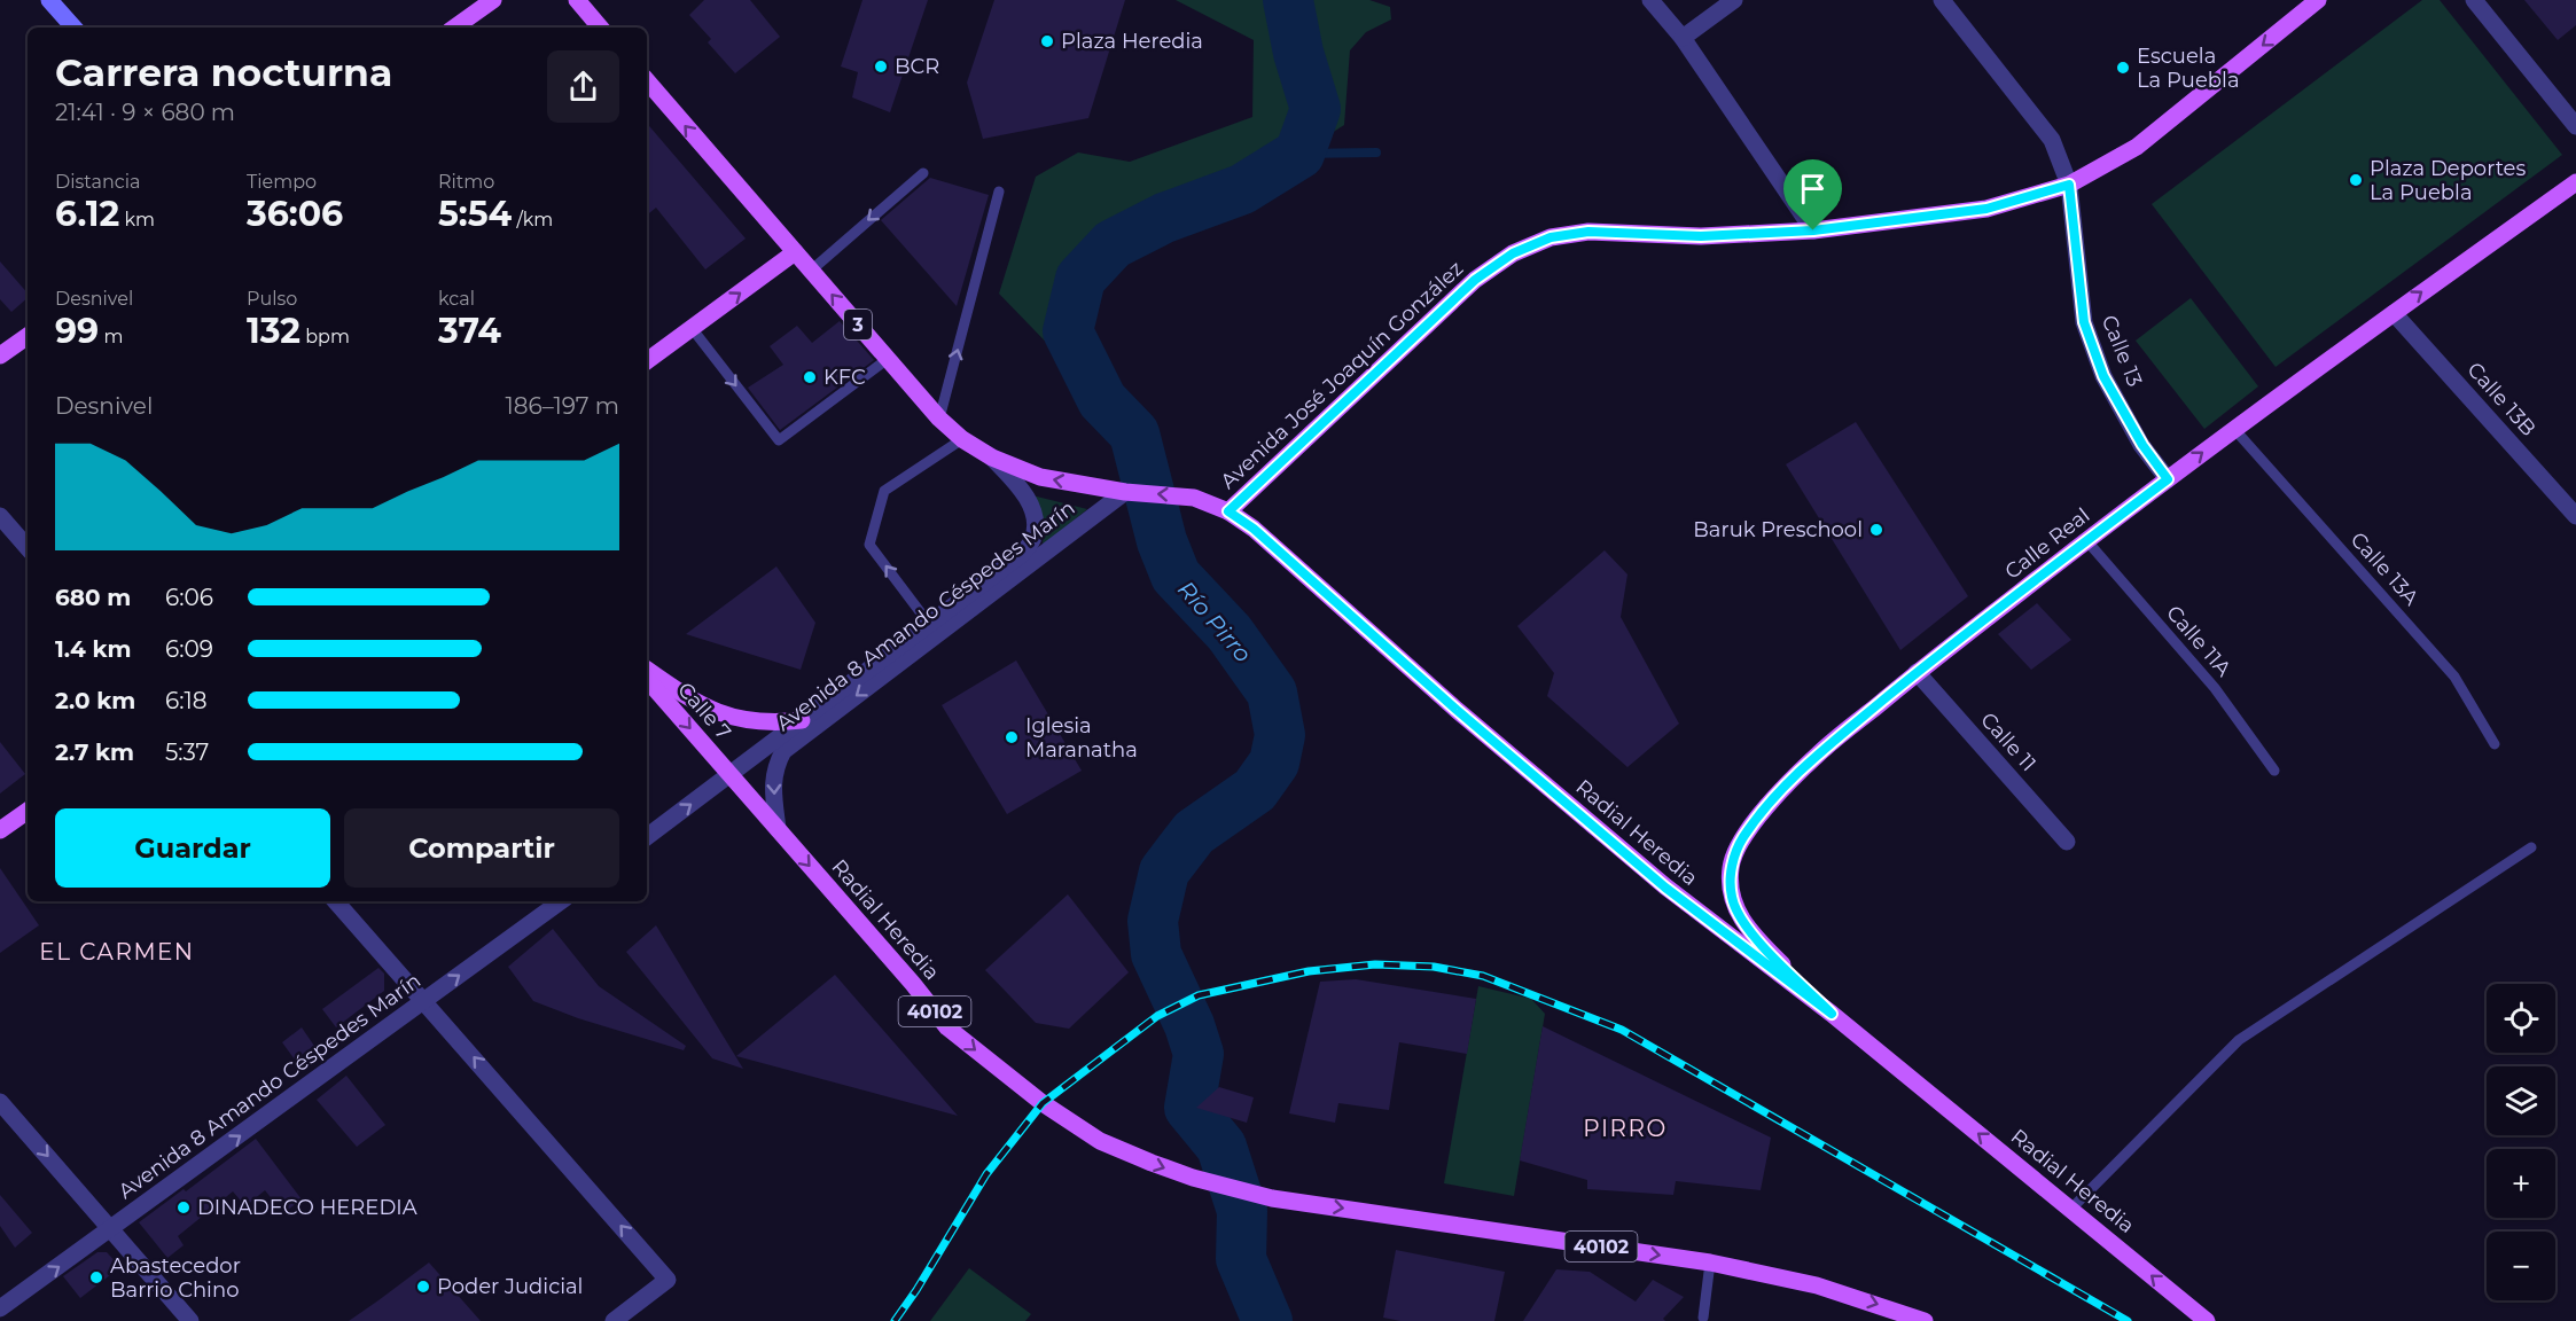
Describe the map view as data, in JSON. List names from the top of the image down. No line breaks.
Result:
{"streets":{"main road":["3","Avenida José Joaquín González","Calle Real","Calle 7","Radial Heredia","40102"],"street":["Calle 13","Calle 13B","Avenida 8 Amando Céspedes Marín","Calle 11"],"lane":["Calle 13A","Calle 11A"]},"crossings":[["3","Avenida 8 Amando Céspedes Marín"],["3","Radial Heredia"],["Calle 13","Avenida José Joaquín González"],["Calle 13","Calle Real"],["Avenida José Joaquín González","Radial Heredia"],["Calle 13B","Calle Real"],["Calle Real","Calle 13A"],["Calle Real","Calle 11A"],["Calle Real","Calle 11"],["Calle Real","Radial Heredia"],["Avenida 8 Amando Céspedes Marín","Calle 7"],["Avenida 8 Amando Céspedes Marín","Radial Heredia"],["Calle 7","Radial Heredia"]],"one_way":["Calle 7"],"districts":["EL CARMEN","PIRRO"],"water":["Río Pirro"],"places":["Plaza Heredia","BCR","Escuela La Puebla","Plaza Deportes La Puebla","KFC","Baruk Preschool","Iglesia Maranatha","DINADECO HEREDIA","Abastecedor Barrio Chino","Poder Judicial"],"page":{"heading":["Carrera nocturna","21:41 · 9 × 680 m"],"stats":[["Distancia","6.12 km"],["Tiempo","36:06"],["Ritmo","5:54 /km"],["Desnivel","99 m"],["Pulso","132 bpm"],["kcal","374"]],"chart":["Desnivel","186–197 m"],"list":[{"name":"680 m","note":"6:06"},{"name":"1.4 km","note":"6:09"},{"name":"2.0 km","note":"6:18"},{"name":"2.7 km","note":"5:37"}],"buttons":["Guardar","Compartir"],"map_buttons":["+","−"]}}
